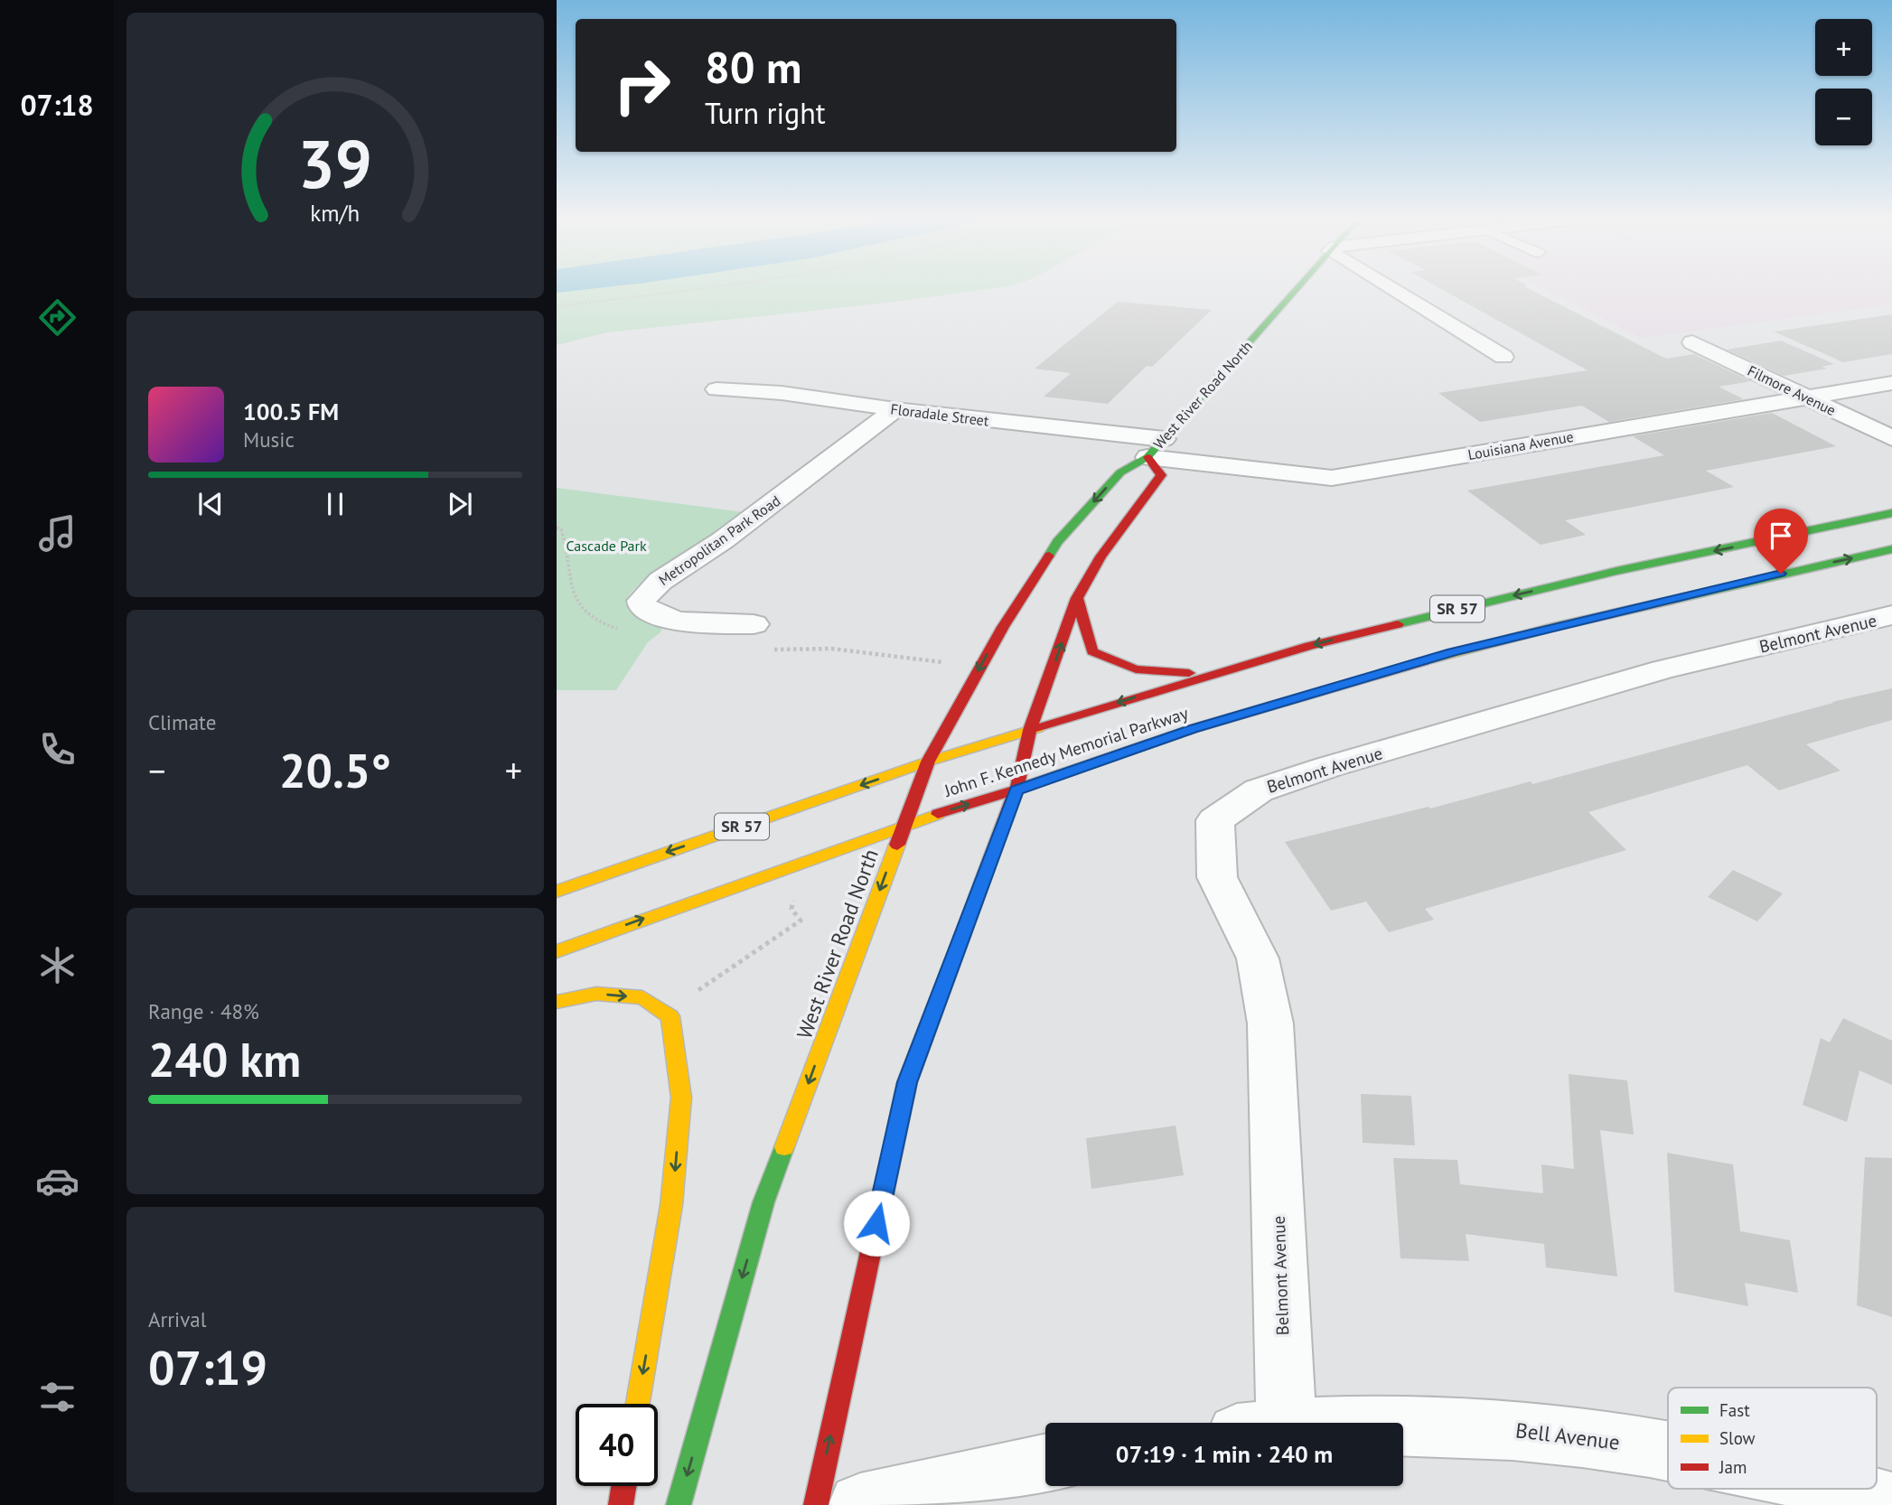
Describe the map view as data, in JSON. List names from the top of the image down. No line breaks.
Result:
{"streets":{"main road":["West River Road North","SR 57","John F. Kennedy Memorial Parkway"],"street":["Filmore Avenue","Floradale Street","Louisiana Avenue","Metropolitan Park Road","Belmont Avenue","Bell Avenue"]},"crossings":[["Filmore Avenue","Louisiana Avenue"],["West River Road North","Floradale Street"],["West River Road North","Louisiana Avenue"],["West River Road North","John F. Kennedy Memorial Parkway"],["Floradale Street","Metropolitan Park Road"]],"parks":["Cascade Park"],"legend":["Fast","Slow","Jam"],"page":{"tabs":"07:18","map_buttons":["+","−"],"turn":["80 m","Turn right"],"song":["100.5 FM","Music"],"tile":["Climate",["Range · 48%","240 km"],["Arrival","07:19"]],"heat":["−","20.5°","+"],"limit":"40","trip":"07:19 · 1 min · 240 m","gauge":["39","km/h"]}}
